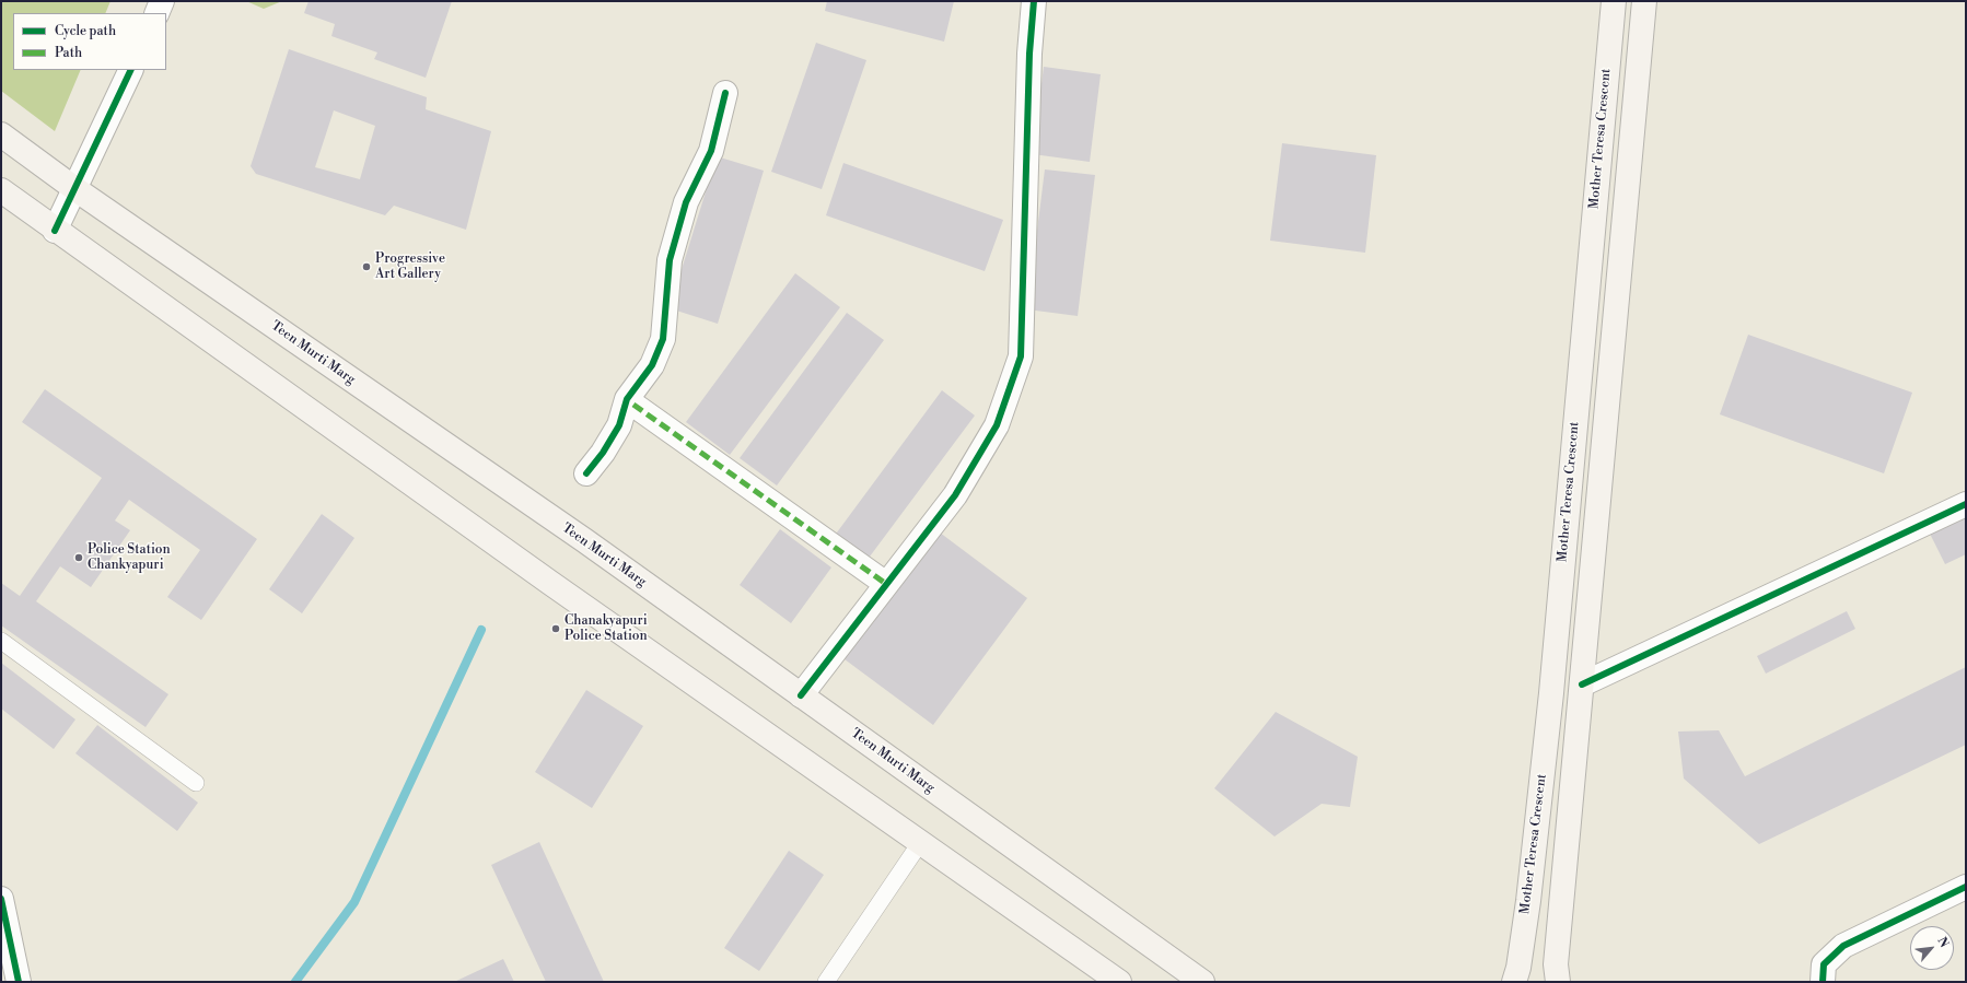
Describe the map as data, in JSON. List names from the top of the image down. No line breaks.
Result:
{"streets":{"main road":["Mother Teresa Crescent","Teen Murti Marg"]},"places":["Progressive Art Gallery","Police Station Chankyapuri","Chanakyapuri Police Station"],"legend":["Cycle path","Path"],"north":"top right"}
